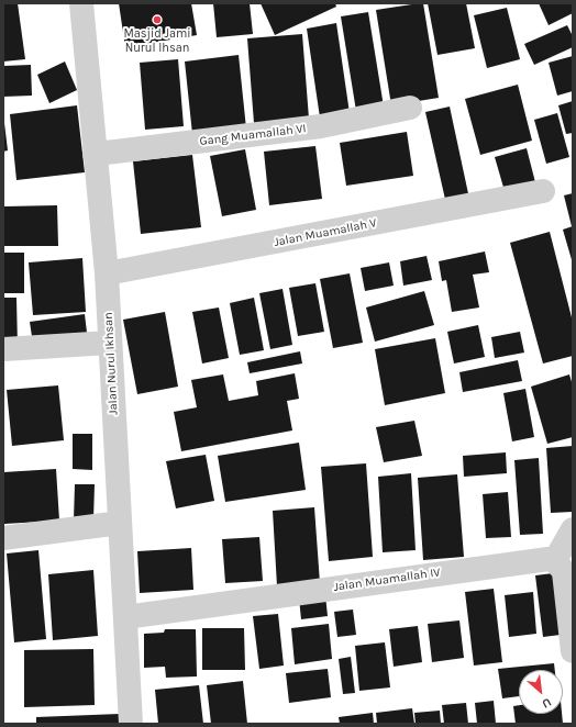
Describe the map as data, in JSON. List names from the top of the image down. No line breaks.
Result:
{"streets":{"street":["Gang Muamallah VI","Jalan Muamallah V","Jalan Nurul Ikhsan","Jalan Muamallah IV"]},"crossings":[["Gang Muamallah VI","Jalan Nurul Ikhsan"],["Jalan Muamallah V","Jalan Nurul Ikhsan"],["Jalan Nurul Ikhsan","Jalan Muamallah IV"]],"places":["Masjid Jami Nurul Ihsan"],"north":"bottom right"}
